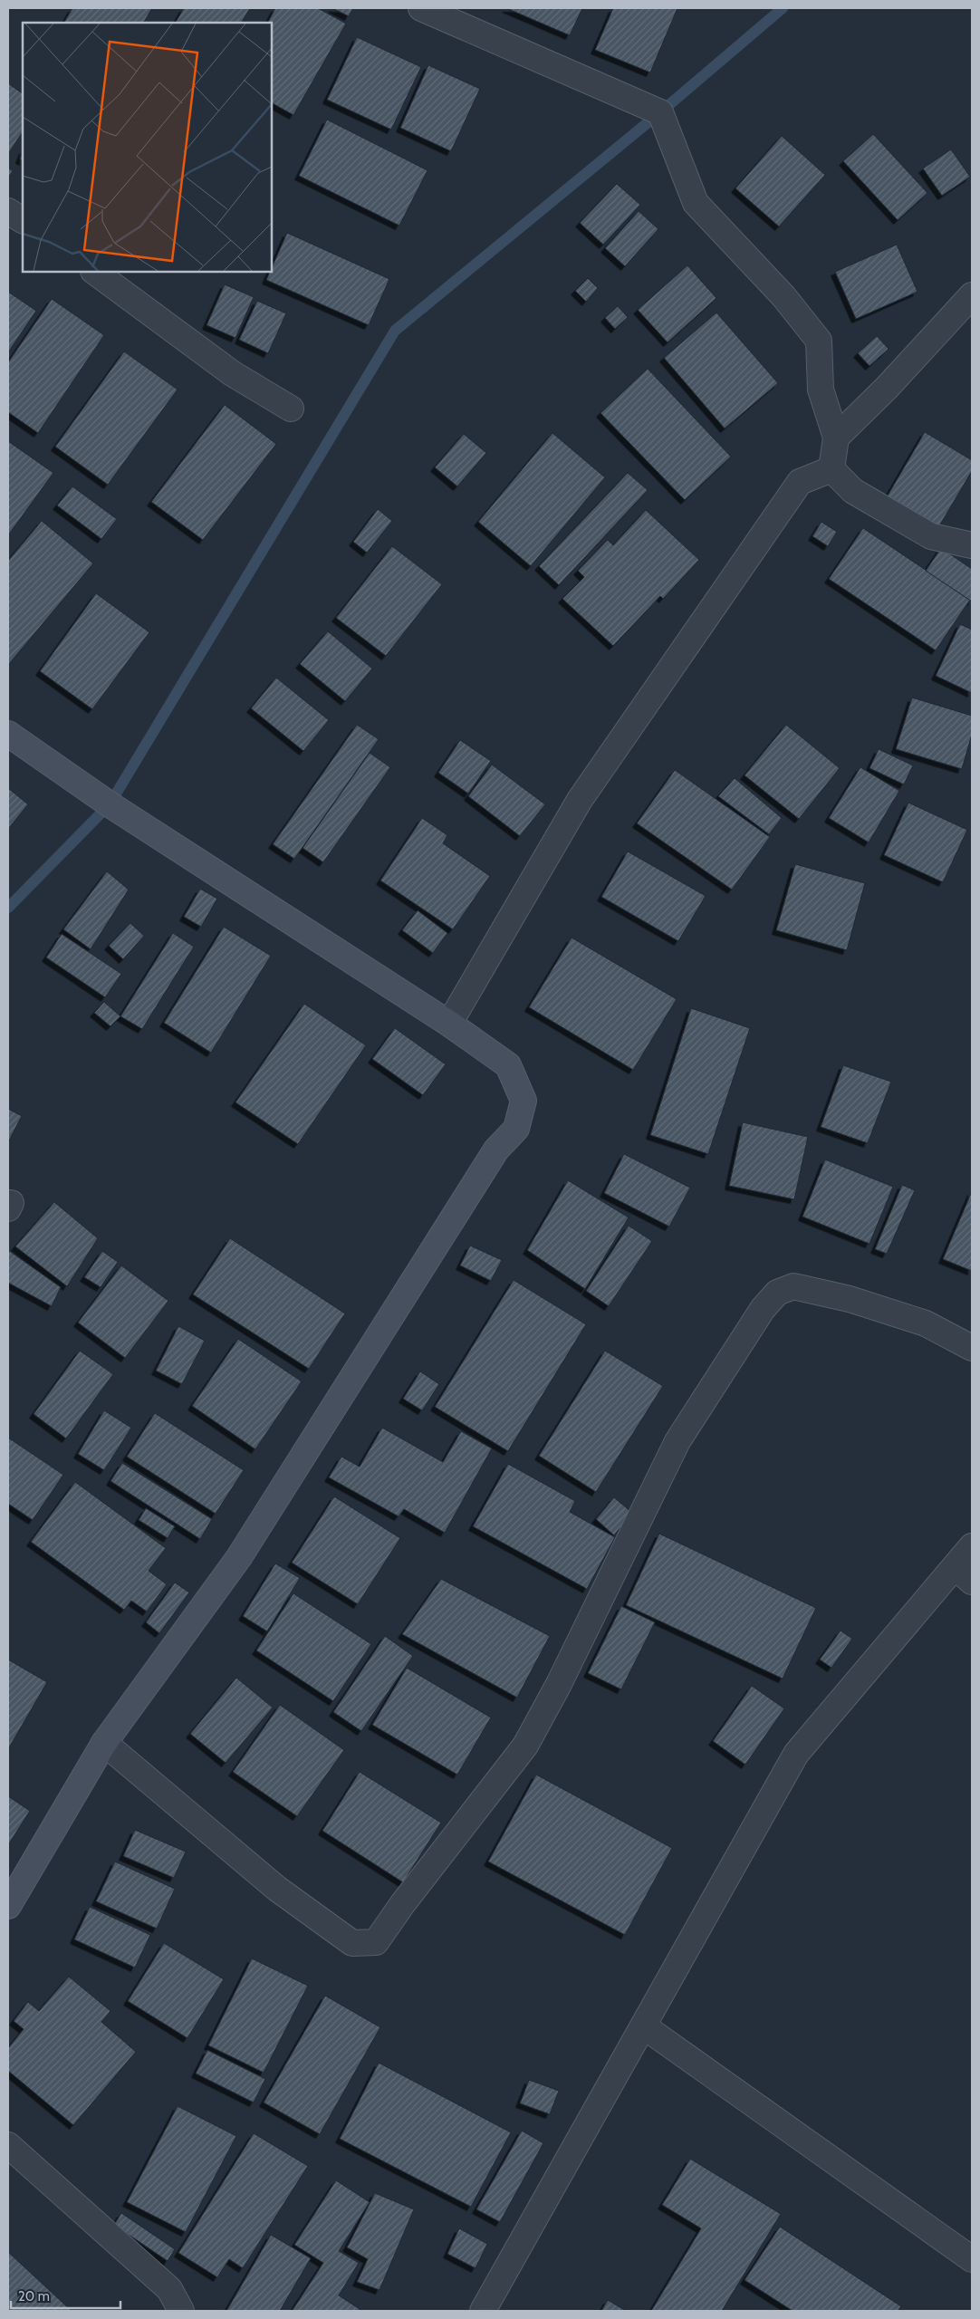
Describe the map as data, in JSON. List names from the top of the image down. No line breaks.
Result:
{"scale_bar":"20 m"}
